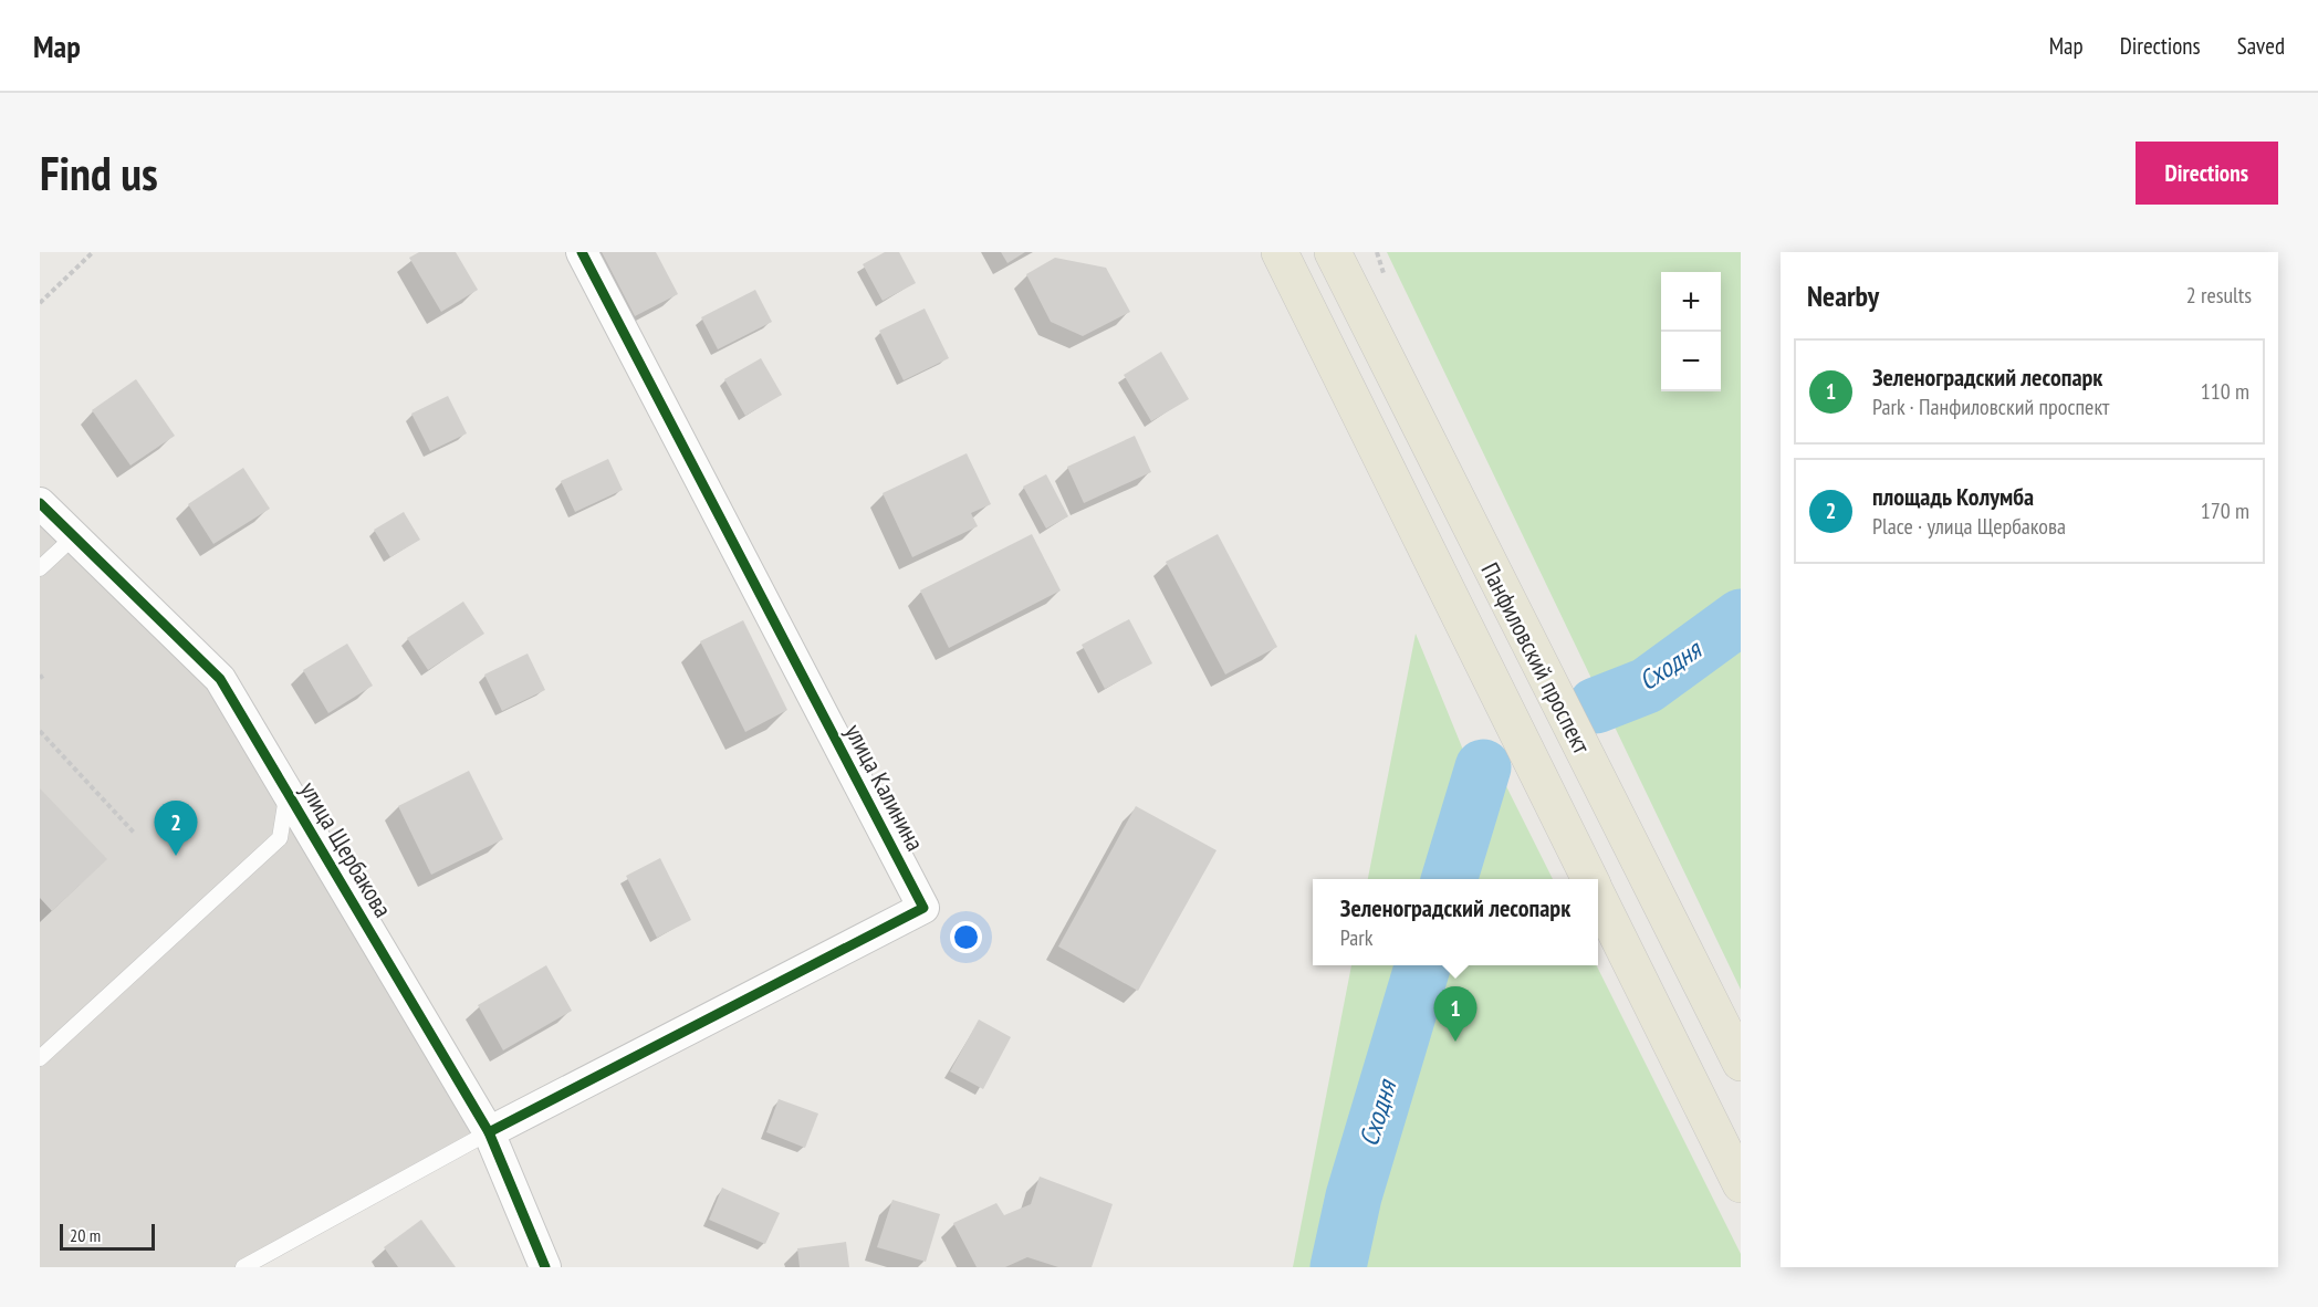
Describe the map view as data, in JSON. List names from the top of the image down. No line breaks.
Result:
{"streets":{"main road":["Панфиловский проспект"],"street":["улица Калинина","улица Щербакова"]},"crossings":[["улица Калинина","улица Щербакова"]],"water":["Сходня"],"scale_bar":"20 m","page":{"header":"Map","nav":["Map","Directions","Saved"],"buttons":"Directions","title":"Find us","heading":["Nearby","2 results"],"map_buttons":["+","−"],"list":[{"mark":"1","name":"Зеленоградский лесопарк","note":"Park · Панфиловский проспект","value":"110 m"},{"mark":"2","name":"площадь Колумба","note":"Place · улица Щербакова","value":"170 m"}],"pins":["2","1"],"popup":["Зеленоградский лесопарк","Park"],"scale":"20 m"}}
